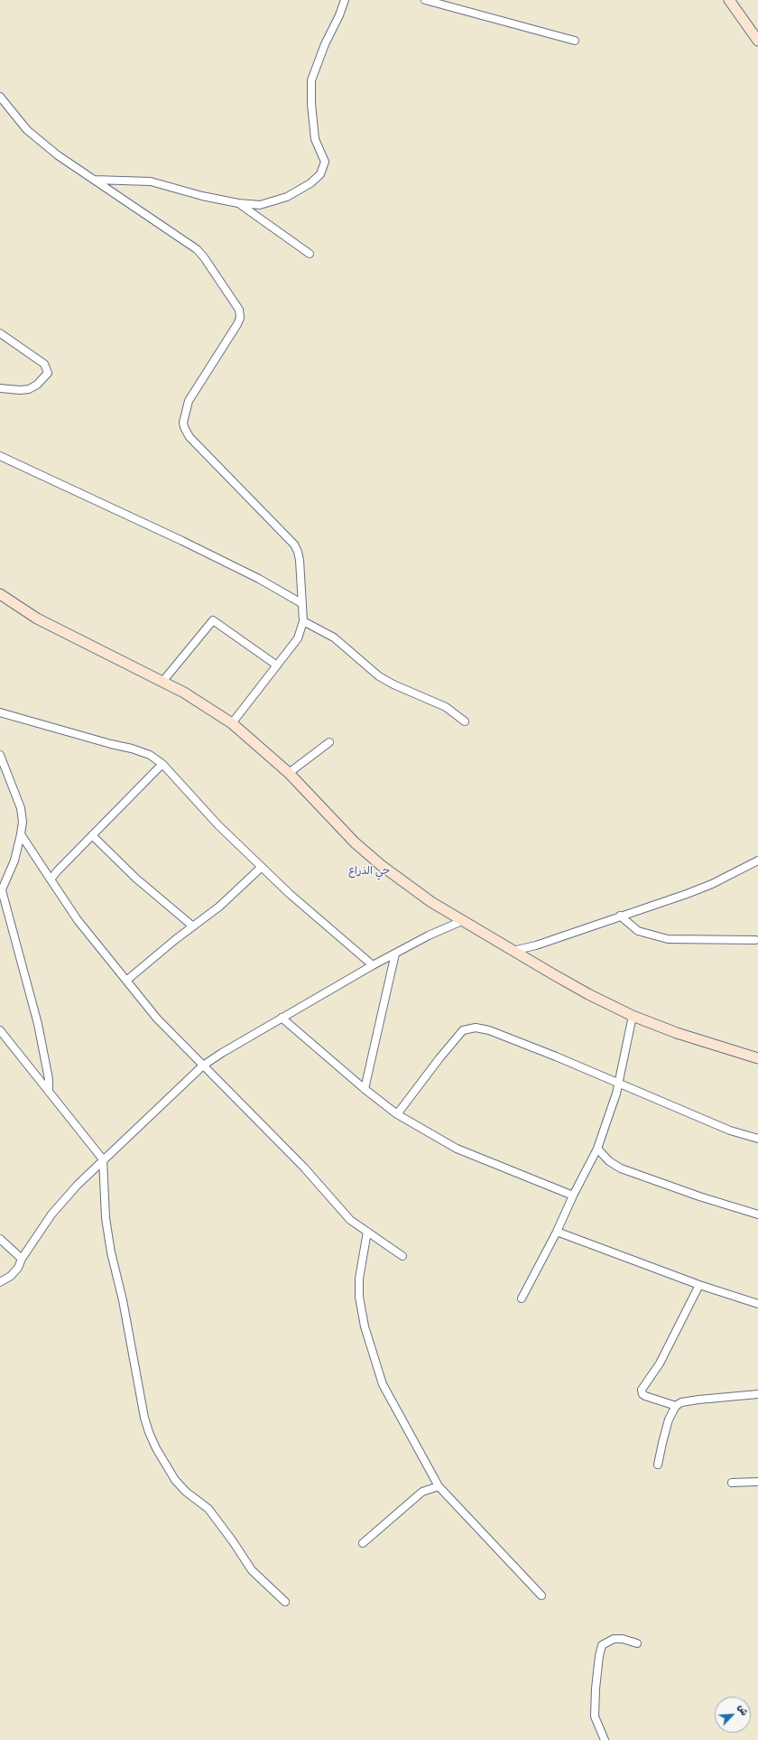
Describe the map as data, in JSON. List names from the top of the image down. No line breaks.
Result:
{"districts":["حي الذراع"],"north":"top right"}
